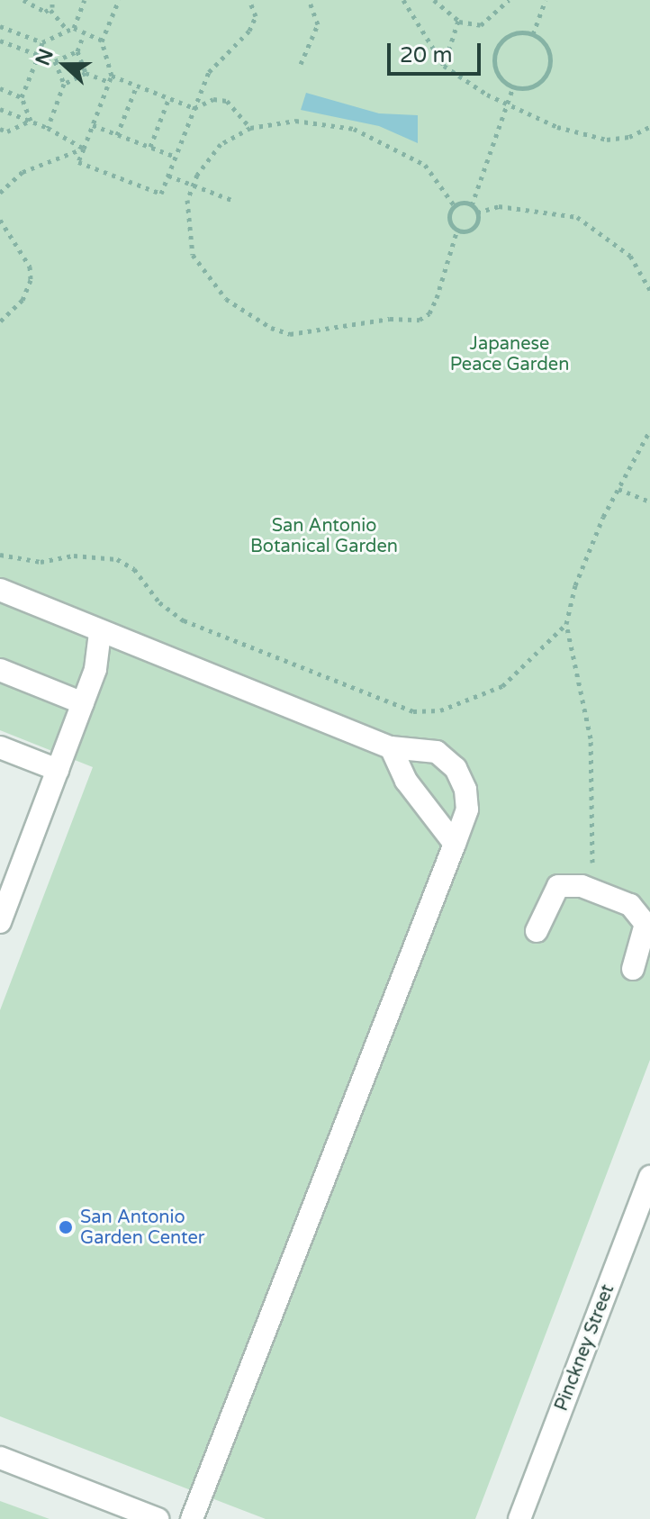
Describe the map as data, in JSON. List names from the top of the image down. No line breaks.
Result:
{"streets":{"street":["Pinckney Street"]},"parks":["Japanese Peace Garden","San Antonio Botanical Garden"],"places":["San Antonio Garden Center"],"scale_bar":"20 m","north":"left"}
